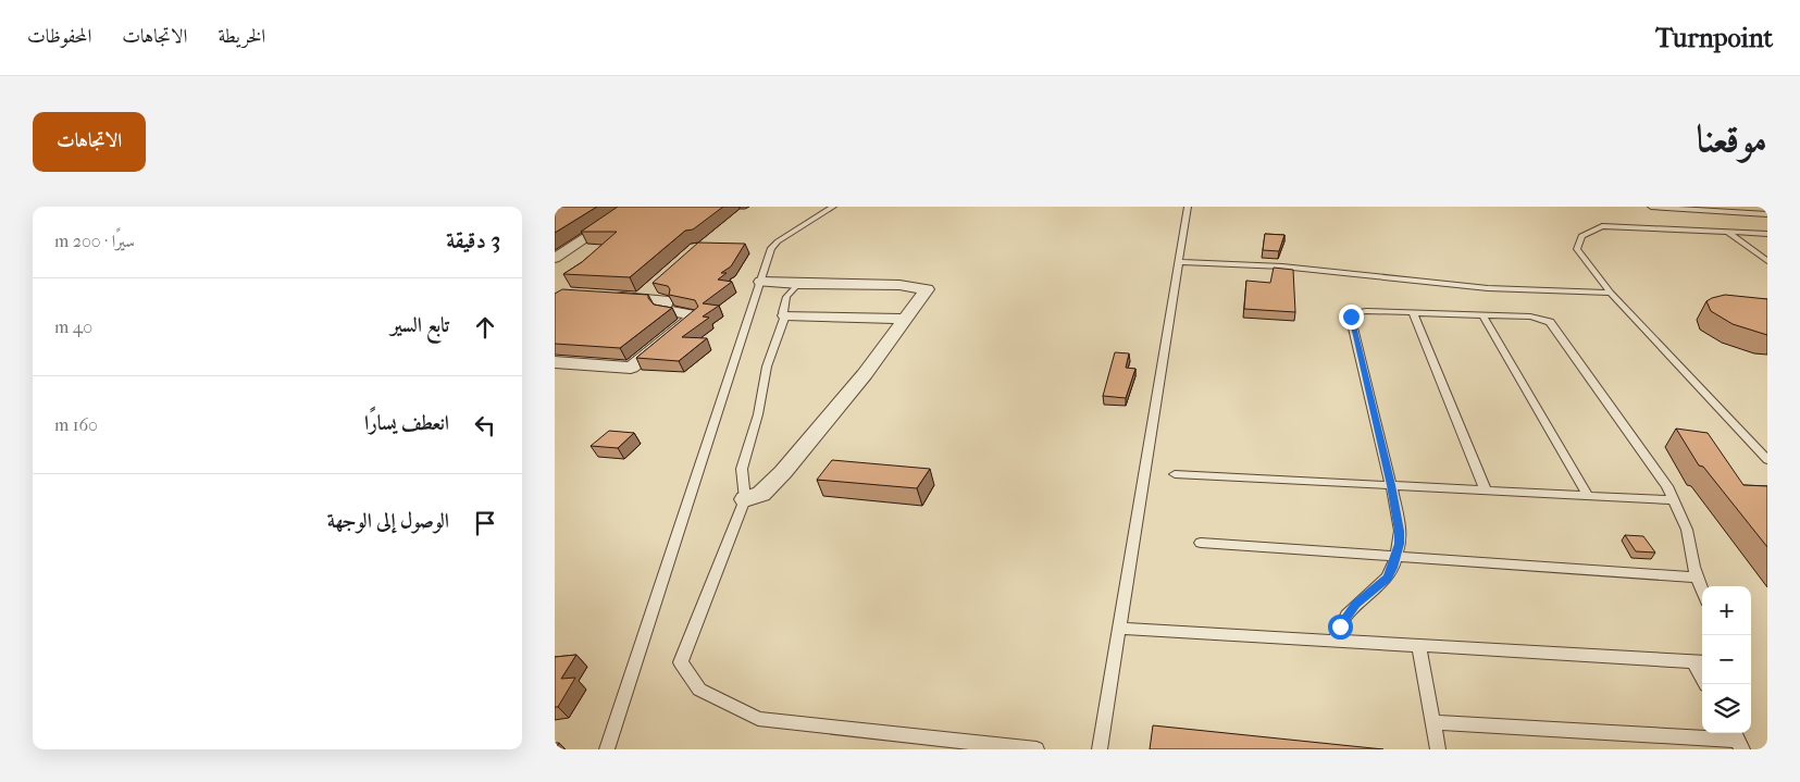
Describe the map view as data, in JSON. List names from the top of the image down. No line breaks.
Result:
{"page":{"header":"Turnpoint","nav":["الخريطة","الاتجاهات","المحفوظات"],"title":"موقعنا","buttons":"الاتجاهات","heading":["3 دقيقة","سيرًا · 200 m"],"list":[["تابع السير","40 m"],["انعطف يسارًا","160 m"],"الوصول إلى الوجهة"],"map_buttons":["+","−"]}}
